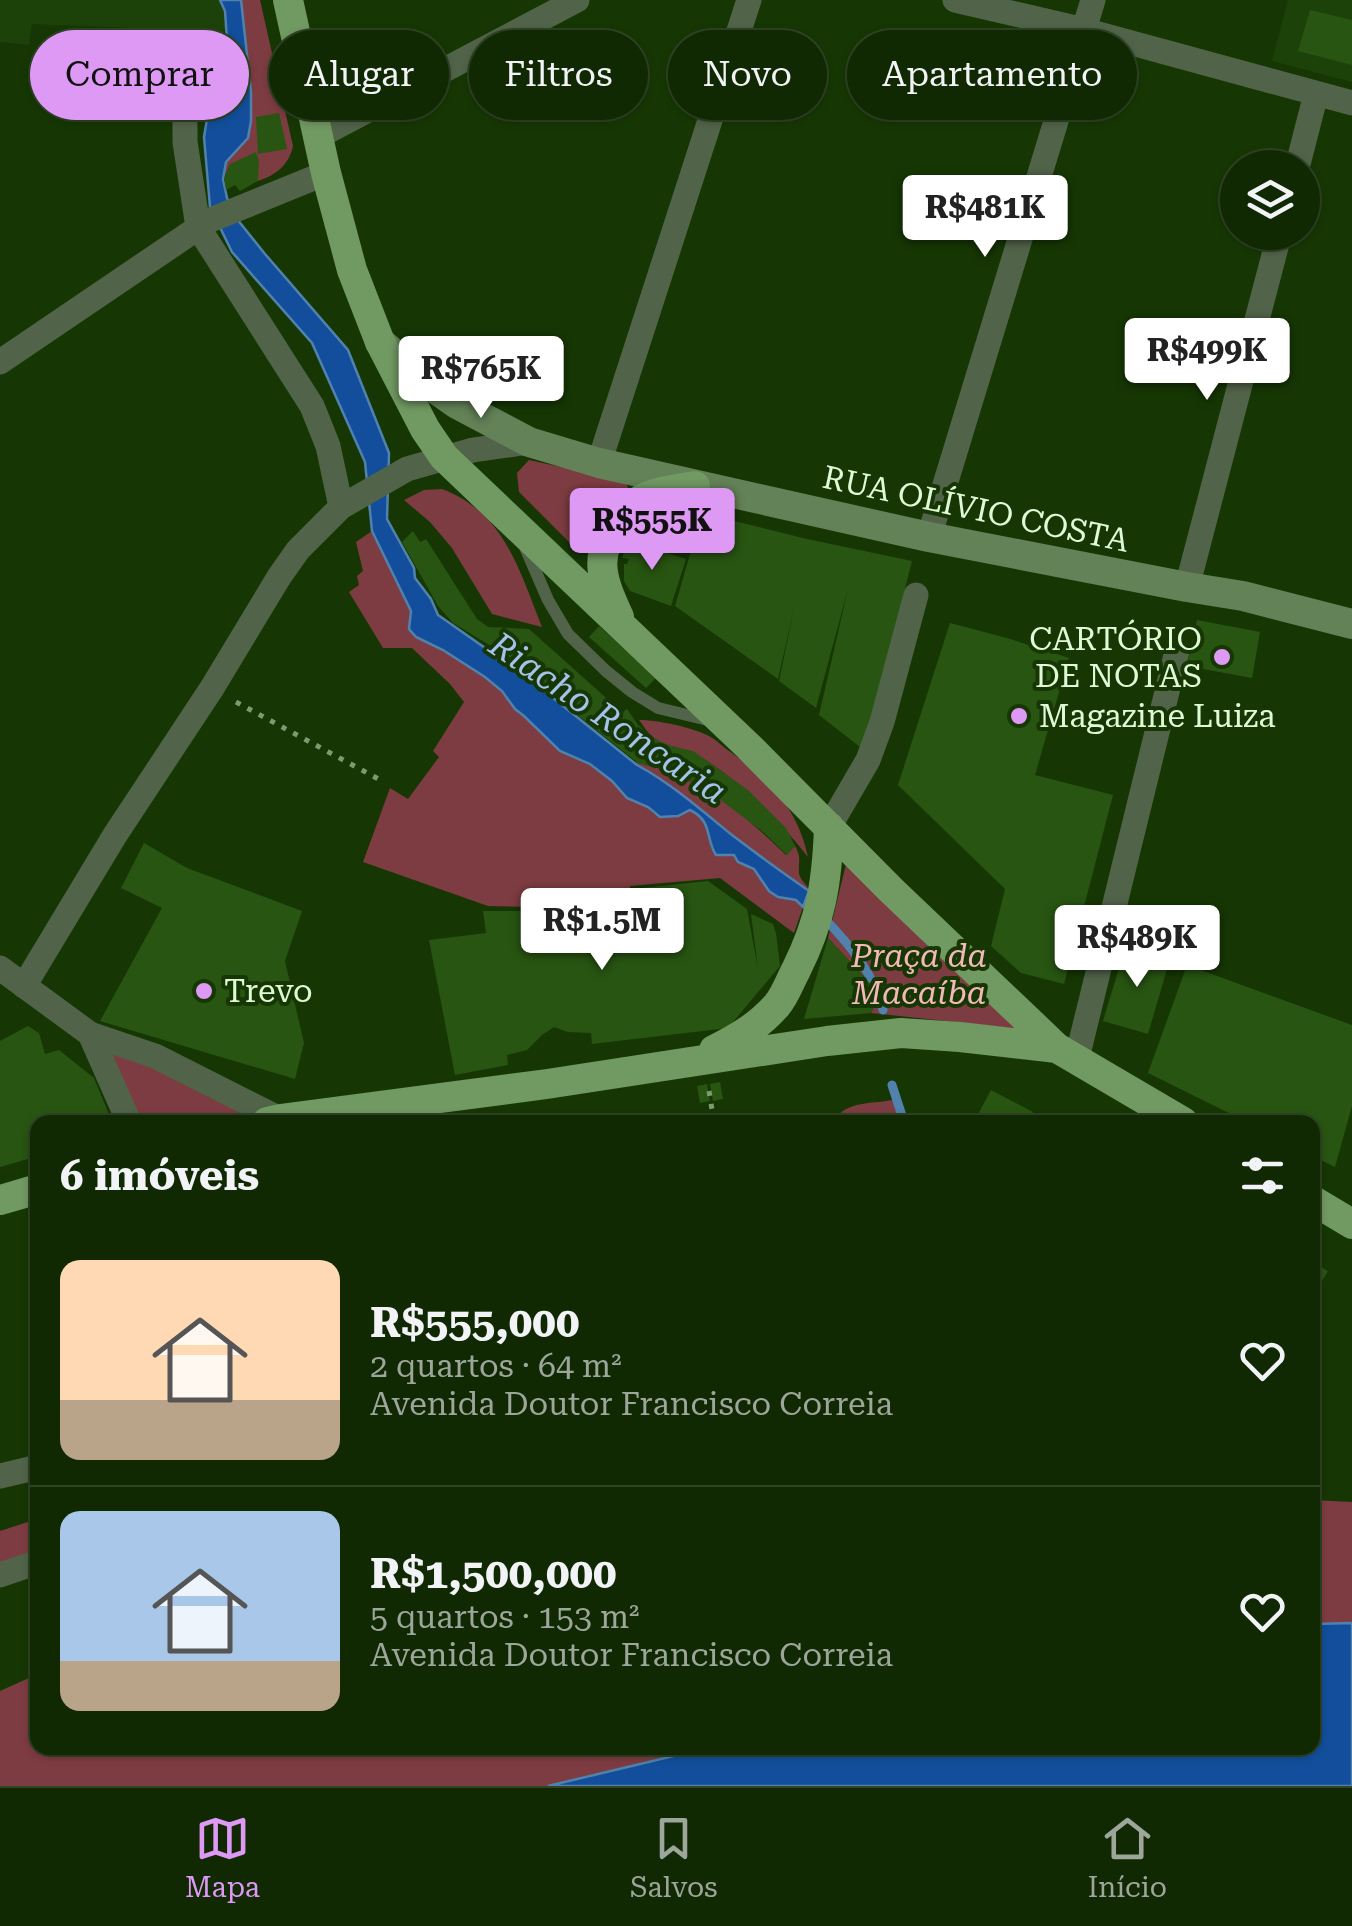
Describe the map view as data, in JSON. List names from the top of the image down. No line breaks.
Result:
{"streets":{"street":["RUA OLÍVIO COSTA"]},"water":["Riacho Roncaria"],"parks":["Praça da Macaíba"],"places":["CARTÓRIO DE NOTAS","Magazine Luiza","Trevo"],"page":{"chip":["Comprar","Alugar","Filtros","Novo","Apartamento"],"price":["R$481K","R$499K","R$765K","R$555K","R$1.5M","R$489K"],"heading":"6 imóveis","list":[{"name":"R$555,000","note":"2 quartos · 64 m² · Avenida Doutor Francisco Correia"},{"name":"R$1,500,000","note":"5 quartos · 153 m² · Avenida Doutor Francisco Correia"}],"tabs":["Mapa","Salvos","Início"]}}
